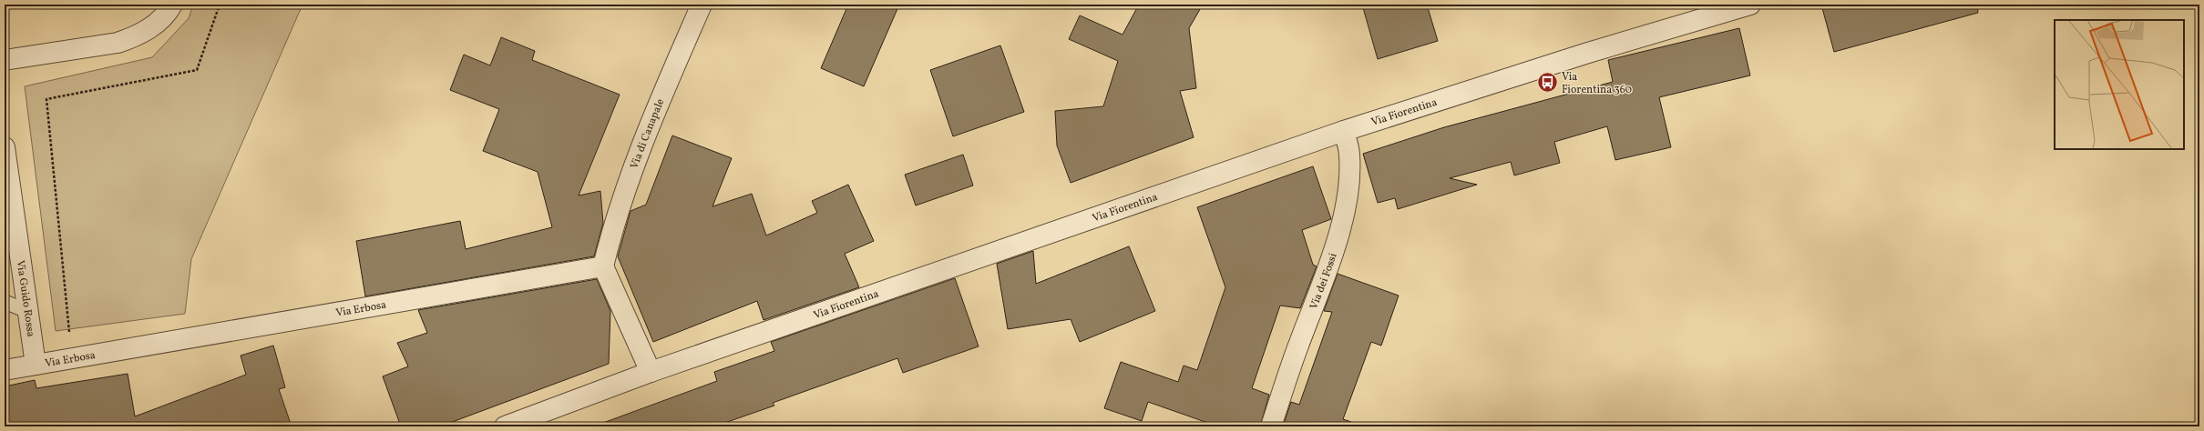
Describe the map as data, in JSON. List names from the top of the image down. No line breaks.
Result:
{"streets":{"street":["Via Fiorentina","Via di Canapale","Via dei Fossi","Via Guido Rossa","Via Erbosa"]},"crossings":[["Via Fiorentina","Via dei Fossi"],["Via di Canapale","Via Erbosa"],["Via Guido Rossa","Via Erbosa"]],"places":{"bus stop":["Via Fiorentina 360"]}}
